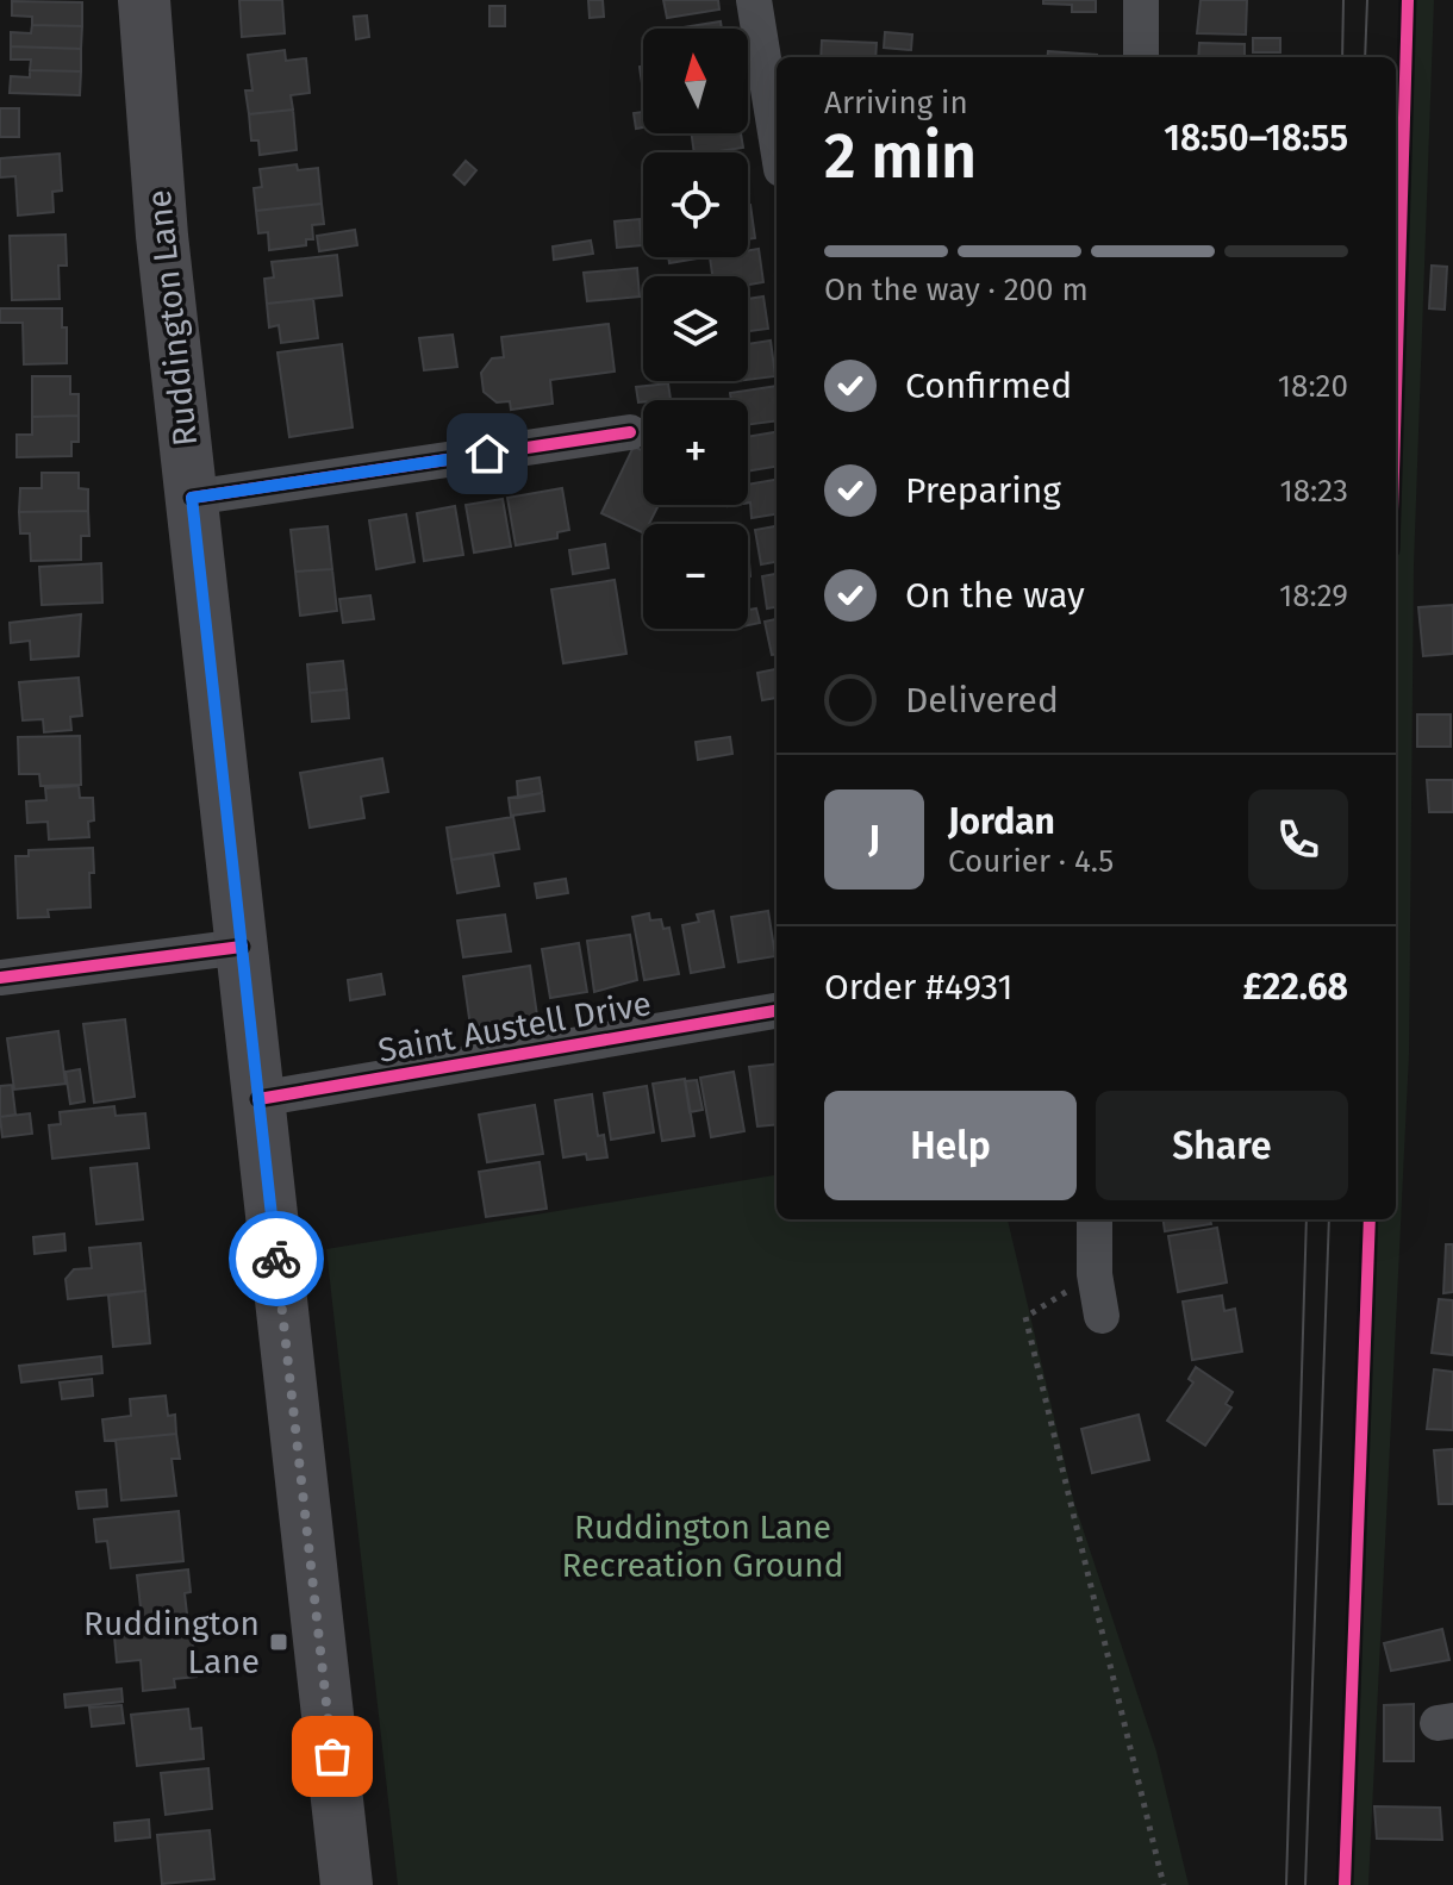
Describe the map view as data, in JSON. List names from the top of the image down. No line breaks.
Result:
{"streets":{"main road":["Ruddington Lane"],"street":["Saint Austell Drive"]},"crossings":[["Ruddington Lane","Saint Austell Drive"]],"parks":["Ruddington Lane Recreation Ground"],"places":{"transit":["Ruddington Lane"]},"north":"top","page":{"map_buttons":["+","−"],"heading":["2 min","Arriving in","18:50–18:55"],"panel":["Jordan","Courier · 4.5","Order #4931","£22.68"],"bar":"On the way · 200 m","list":[["Confirmed","18:20"],["Preparing","18:23"],["On the way","18:29"],"Delivered"],"round":"J","buttons":["Help","Share"]}}
